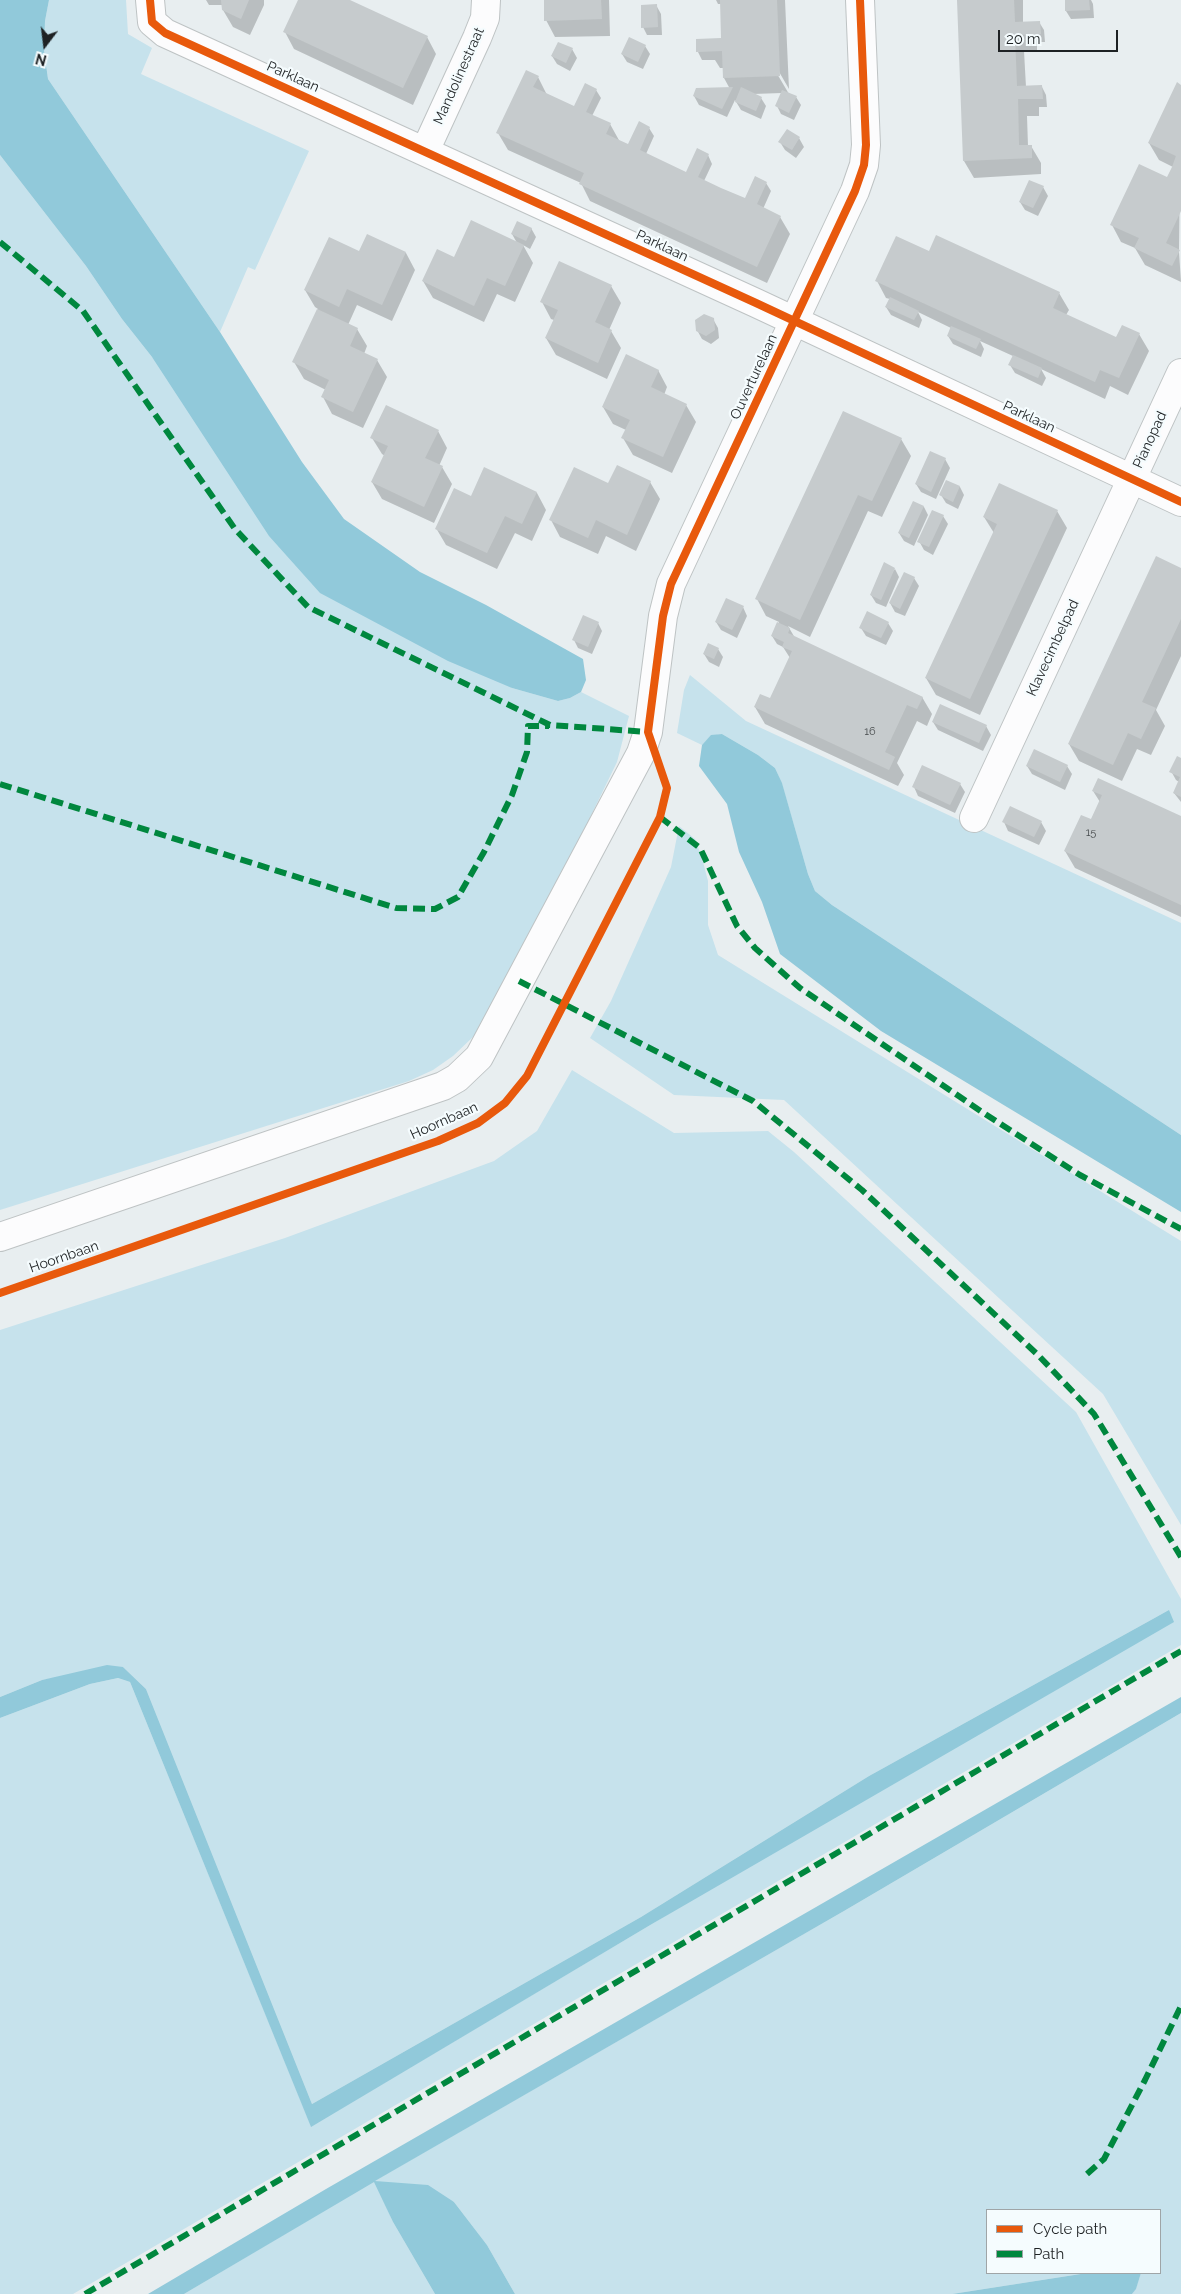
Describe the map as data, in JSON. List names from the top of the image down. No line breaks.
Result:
{"streets":{"street":["Mandolinestraat","Parklaan","Ouverturelaan","Pianopad","Klavecimbelpad"],"cycle path":["Hoornbaan"]},"crossings":[["Mandolinestraat","Parklaan"],["Parklaan","Ouverturelaan"],["Parklaan","Pianopad"],["Parklaan","Klavecimbelpad"],["Pianopad","Klavecimbelpad"]],"house_numbers":["16","15"],"legend":["Cycle path","Path"],"scale_bar":"20 m","north":"bottom"}
